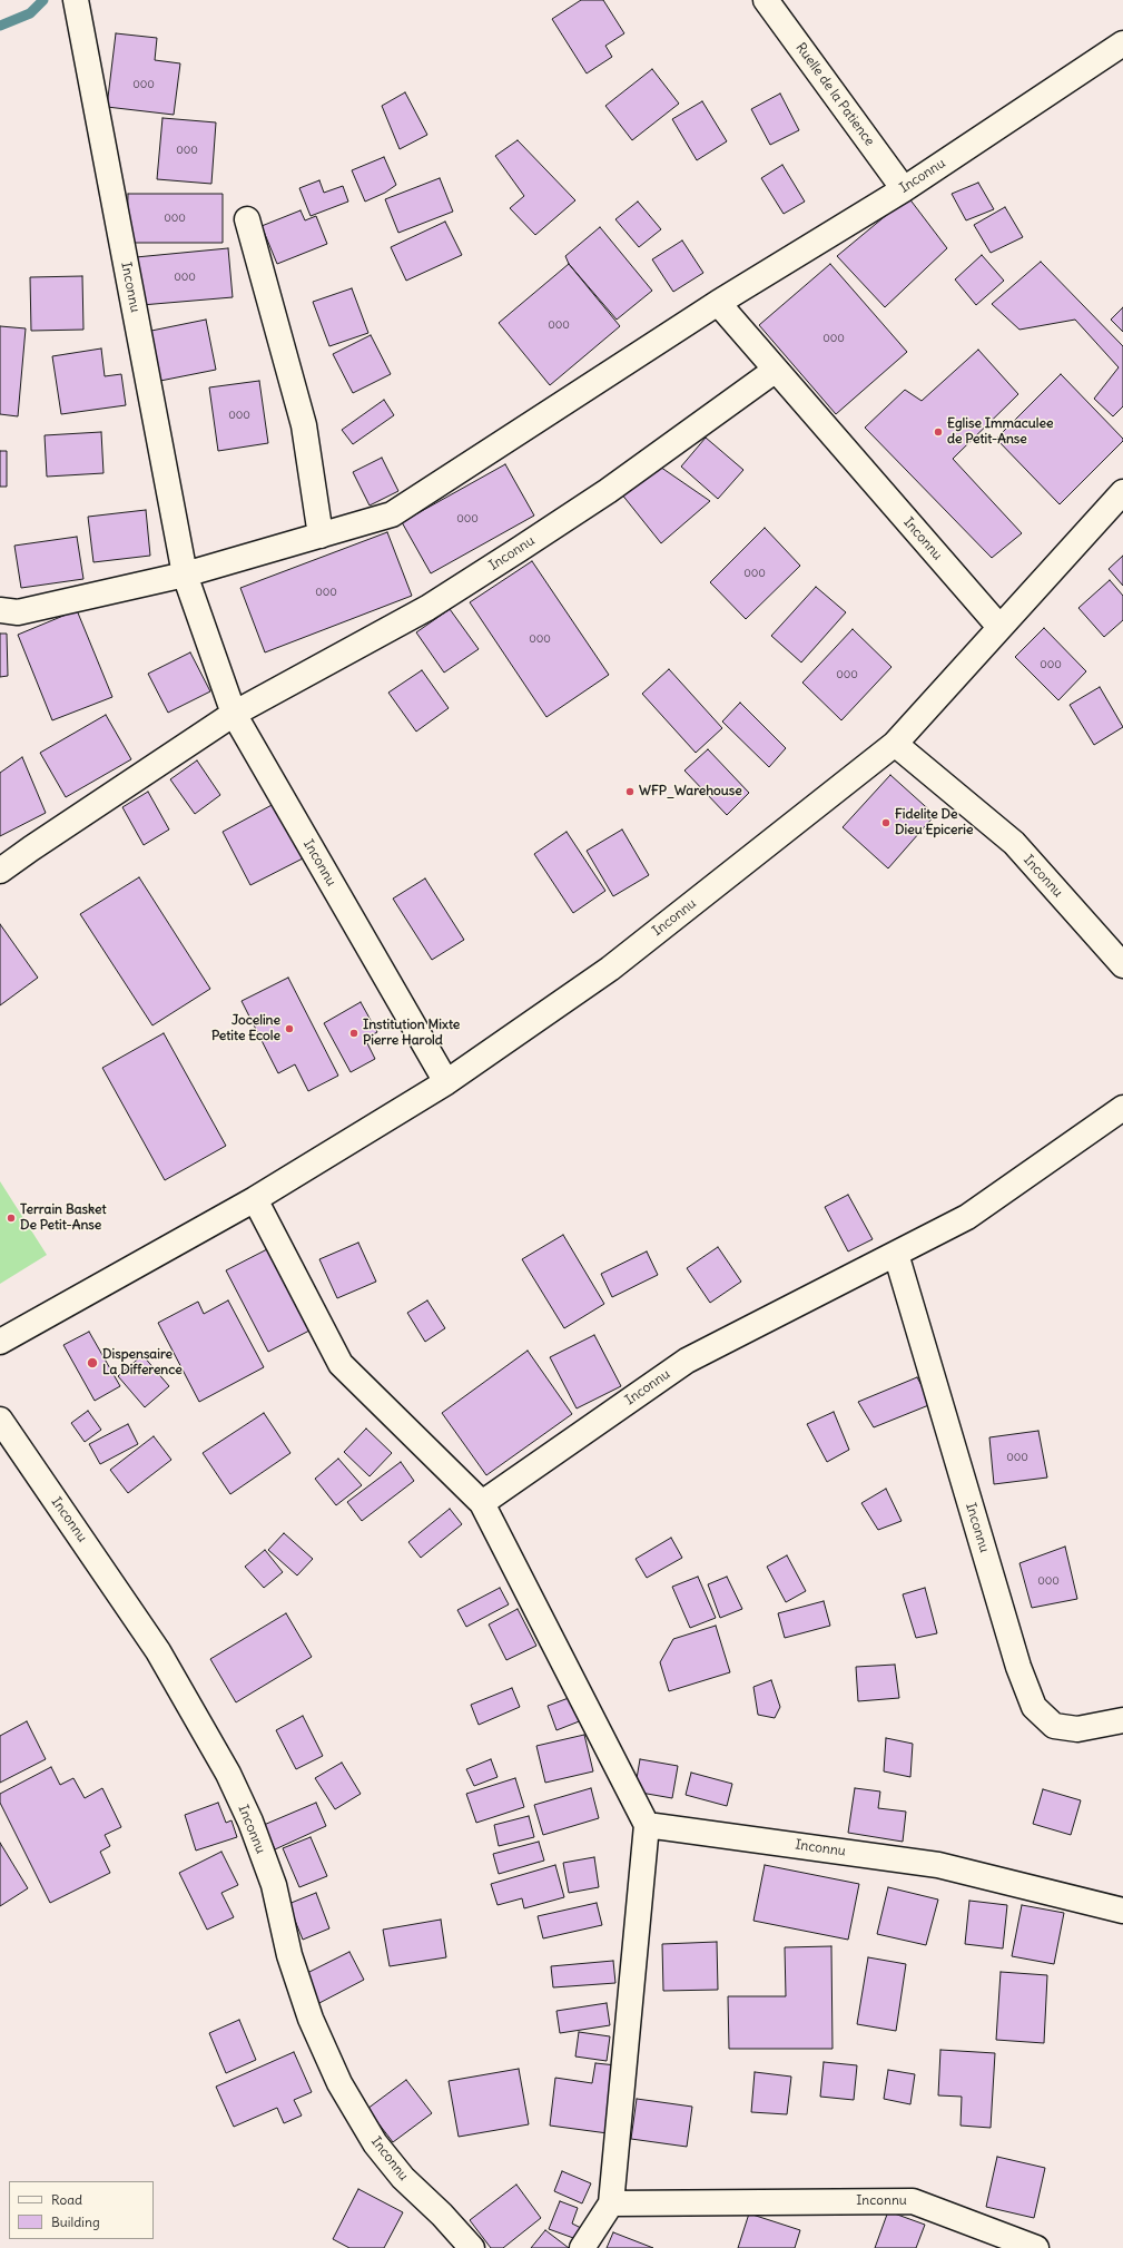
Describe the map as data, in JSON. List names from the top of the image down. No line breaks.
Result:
{"streets":{"street":["Ruelle de la Patience","Inconnu"]},"crossings":[["Ruelle de la Patience","Inconnu"]],"places":["Eglise Immaculee de Petit-Anse","WFP_Warehouse","Fidelite De Dieu Epicerie","Joceline Petite Ecole","Institution Mixte Pierre Harold","Terrain Basket De Petit-Anse","Dispensaire La Difference"],"house_numbers":["000","000","000","000","000","000","000","000","000","000","000","000","000","000","000"],"legend":["Road","Building"]}
